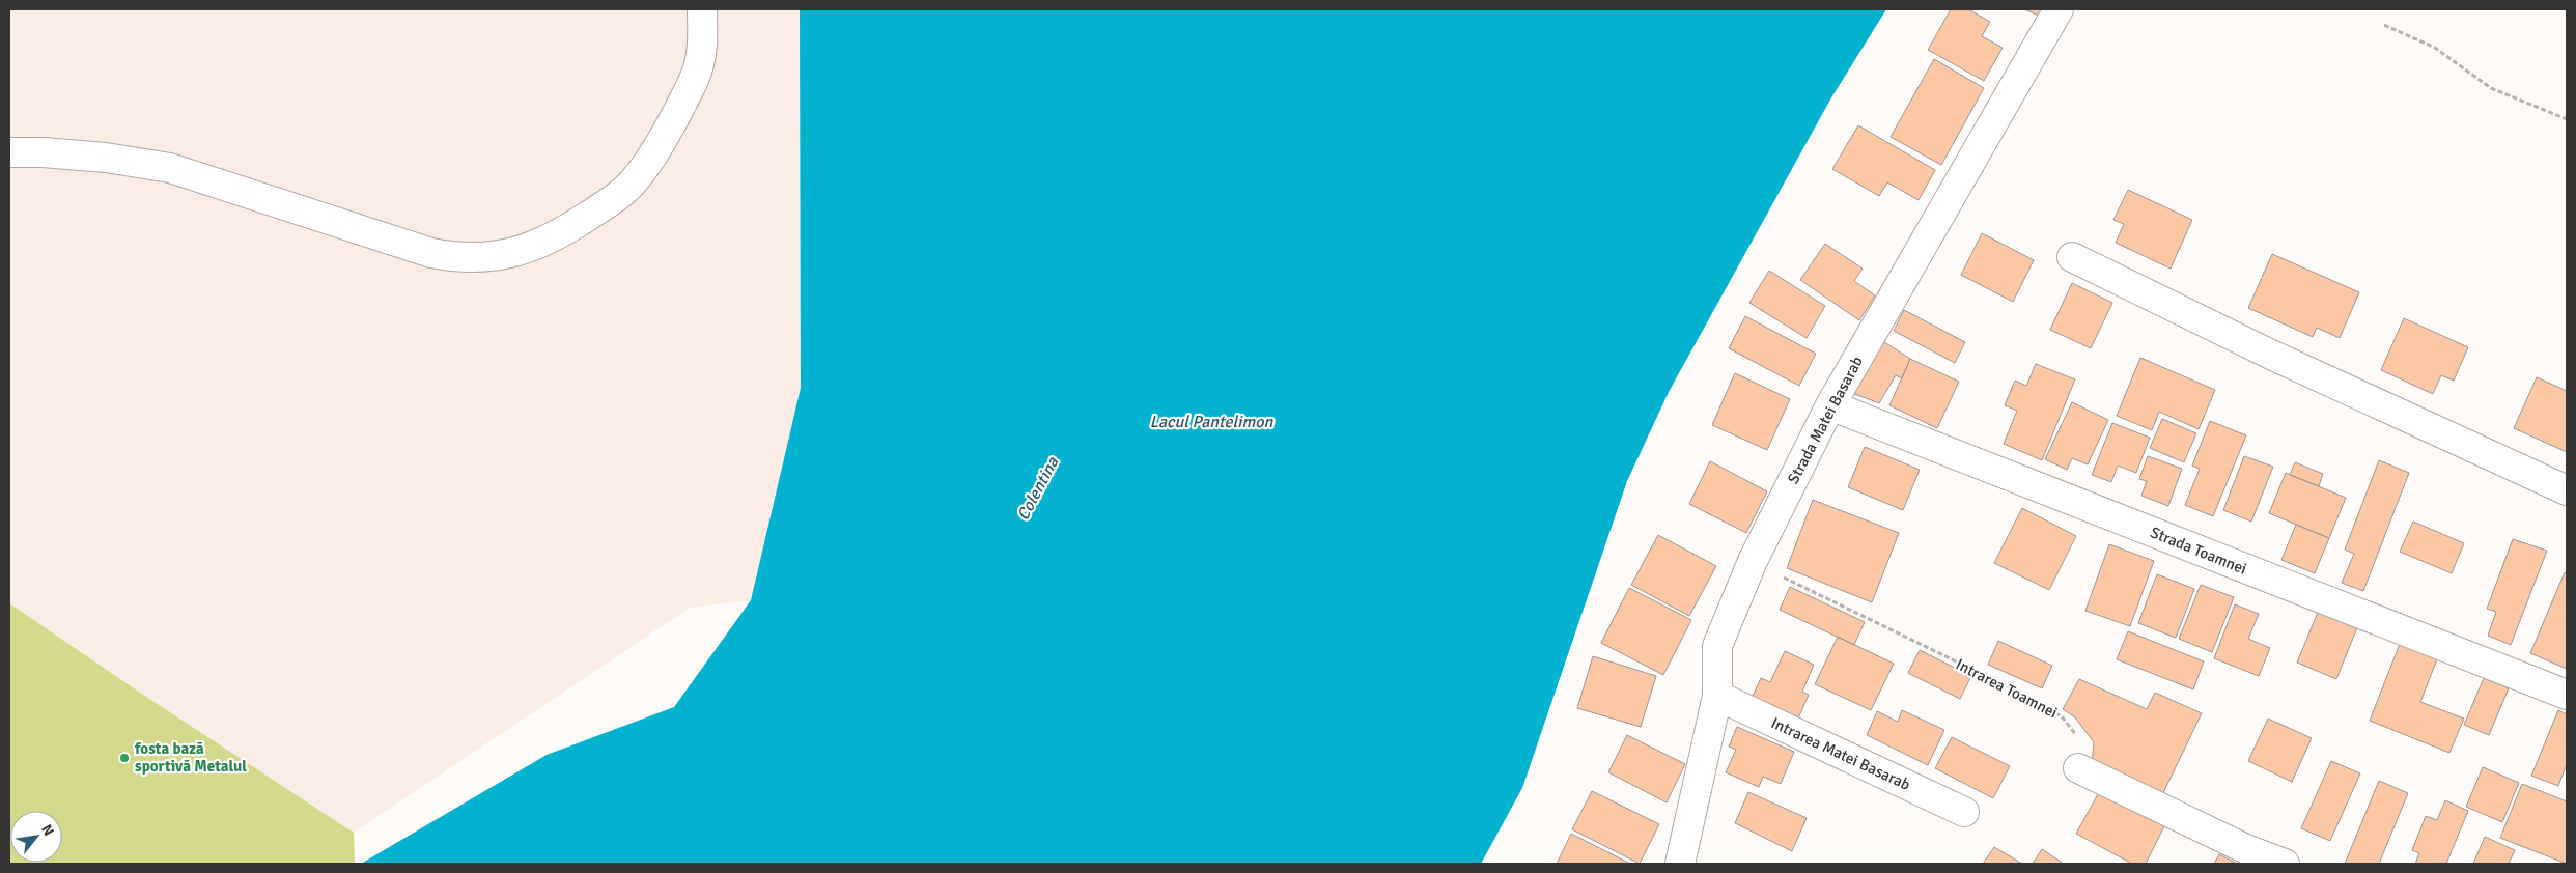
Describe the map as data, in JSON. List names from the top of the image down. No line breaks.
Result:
{"streets":{"street":["Strada Matei Basarab","Strada Toamnei","Intrarea Matei Basarab"],"path":["Intrarea Toamnei"]},"crossings":[["Strada Matei Basarab","Strada Toamnei"],["Strada Matei Basarab","Intrarea Toamnei"],["Strada Matei Basarab","Intrarea Matei Basarab"]],"water":["Lacul Pantelimon","Colentina"],"places":["fosta bază sportivă Metalul"],"north":"top right"}
